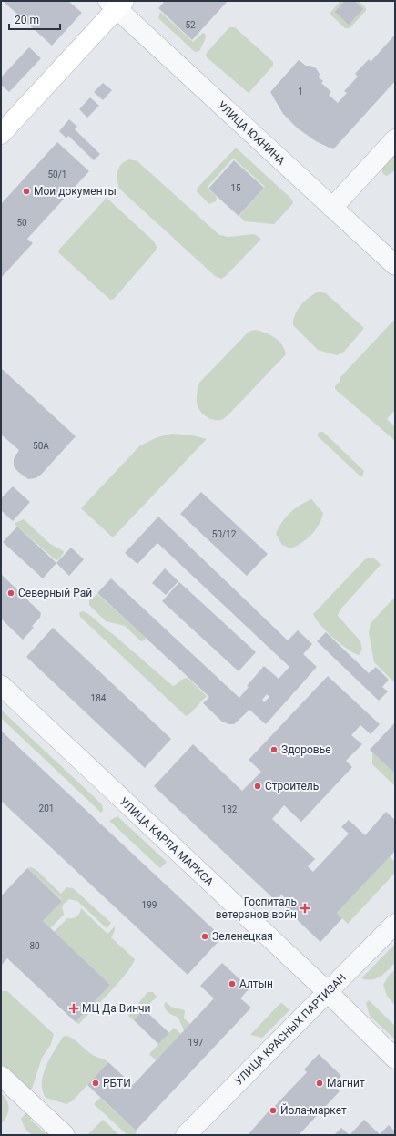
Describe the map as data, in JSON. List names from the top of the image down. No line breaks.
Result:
{"streets":{"street":["УЛИЦА ЮХНИНА","УЛИЦА КАРЛА МАРКСА","УЛИЦА КРАСНЫХ ПАРТИЗАН"]},"crossings":[["УЛИЦА КАРЛА МАРКСА","УЛИЦА КРАСНЫХ ПАРТИЗАН"]],"places":{"other":["Мои документы","Северный Рай","Здоровье","Строитель","Зеленецкая","Алтын","РБТИ","Магнит","Йола-маркет"],"health":["Госпиталь ветеранов войн","МЦ Да Винчи"]},"house_numbers":["52","1","50/1","15","50","50А","50/12","184","201","182","199","80","197"],"scale_bar":"20 m"}
